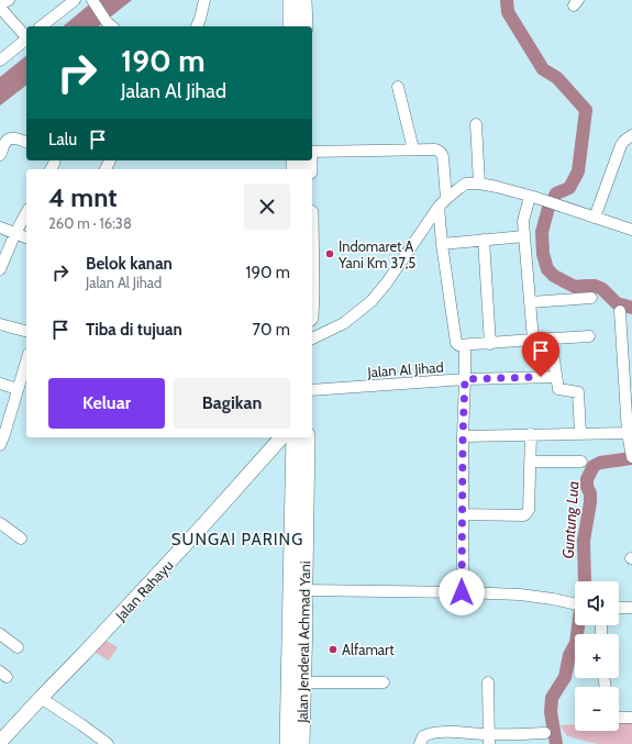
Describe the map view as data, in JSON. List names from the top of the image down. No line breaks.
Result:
{"streets":{"highway":["Jalan Jenderal Achmad Yani"],"main road":["Jalan Rahayu"],"street":["Jalan Al Jihad"]},"districts":["SUNGAI PARING"],"water":["Guntung Lua"],"places":["Indomaret A Yani Km 37,5","Alfamart"],"page":{"turn":["190 m","Jalan Al Jihad"],"then":"Lalu","heading":["4 mnt","260 m · 16:38"],"list":[{"name":"Belok kanan","note":"Jalan Al Jihad","value":"190 m"},{"name":"Tiba di tujuan","value":"70 m"}],"buttons":["Keluar","Bagikan"],"map_buttons":["+","−"]}}
